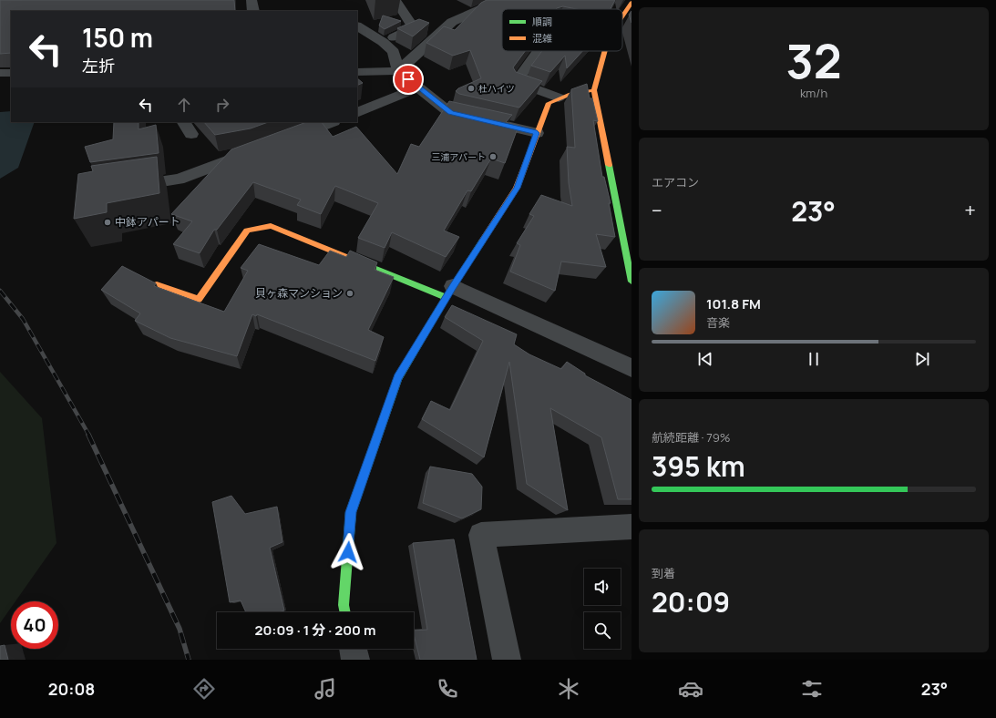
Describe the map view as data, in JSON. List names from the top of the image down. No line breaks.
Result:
{"places":["杜ハイツ","三浦アパート","中鉢アパート","貝ヶ森マンション"],"legend":["順調","混雑"],"page":{"tile":[["32","km/h"],"エアコン",["航続距離 · 79%","395 km"],["到着","20:09"]],"turn":["150 m","左折"],"heat":["−","23°","+"],"song":["101.8 FM","音楽"],"limit":"40","trip":"20:09 · 1 分 · 200 m","tabs":["20:08","23°"]}}
